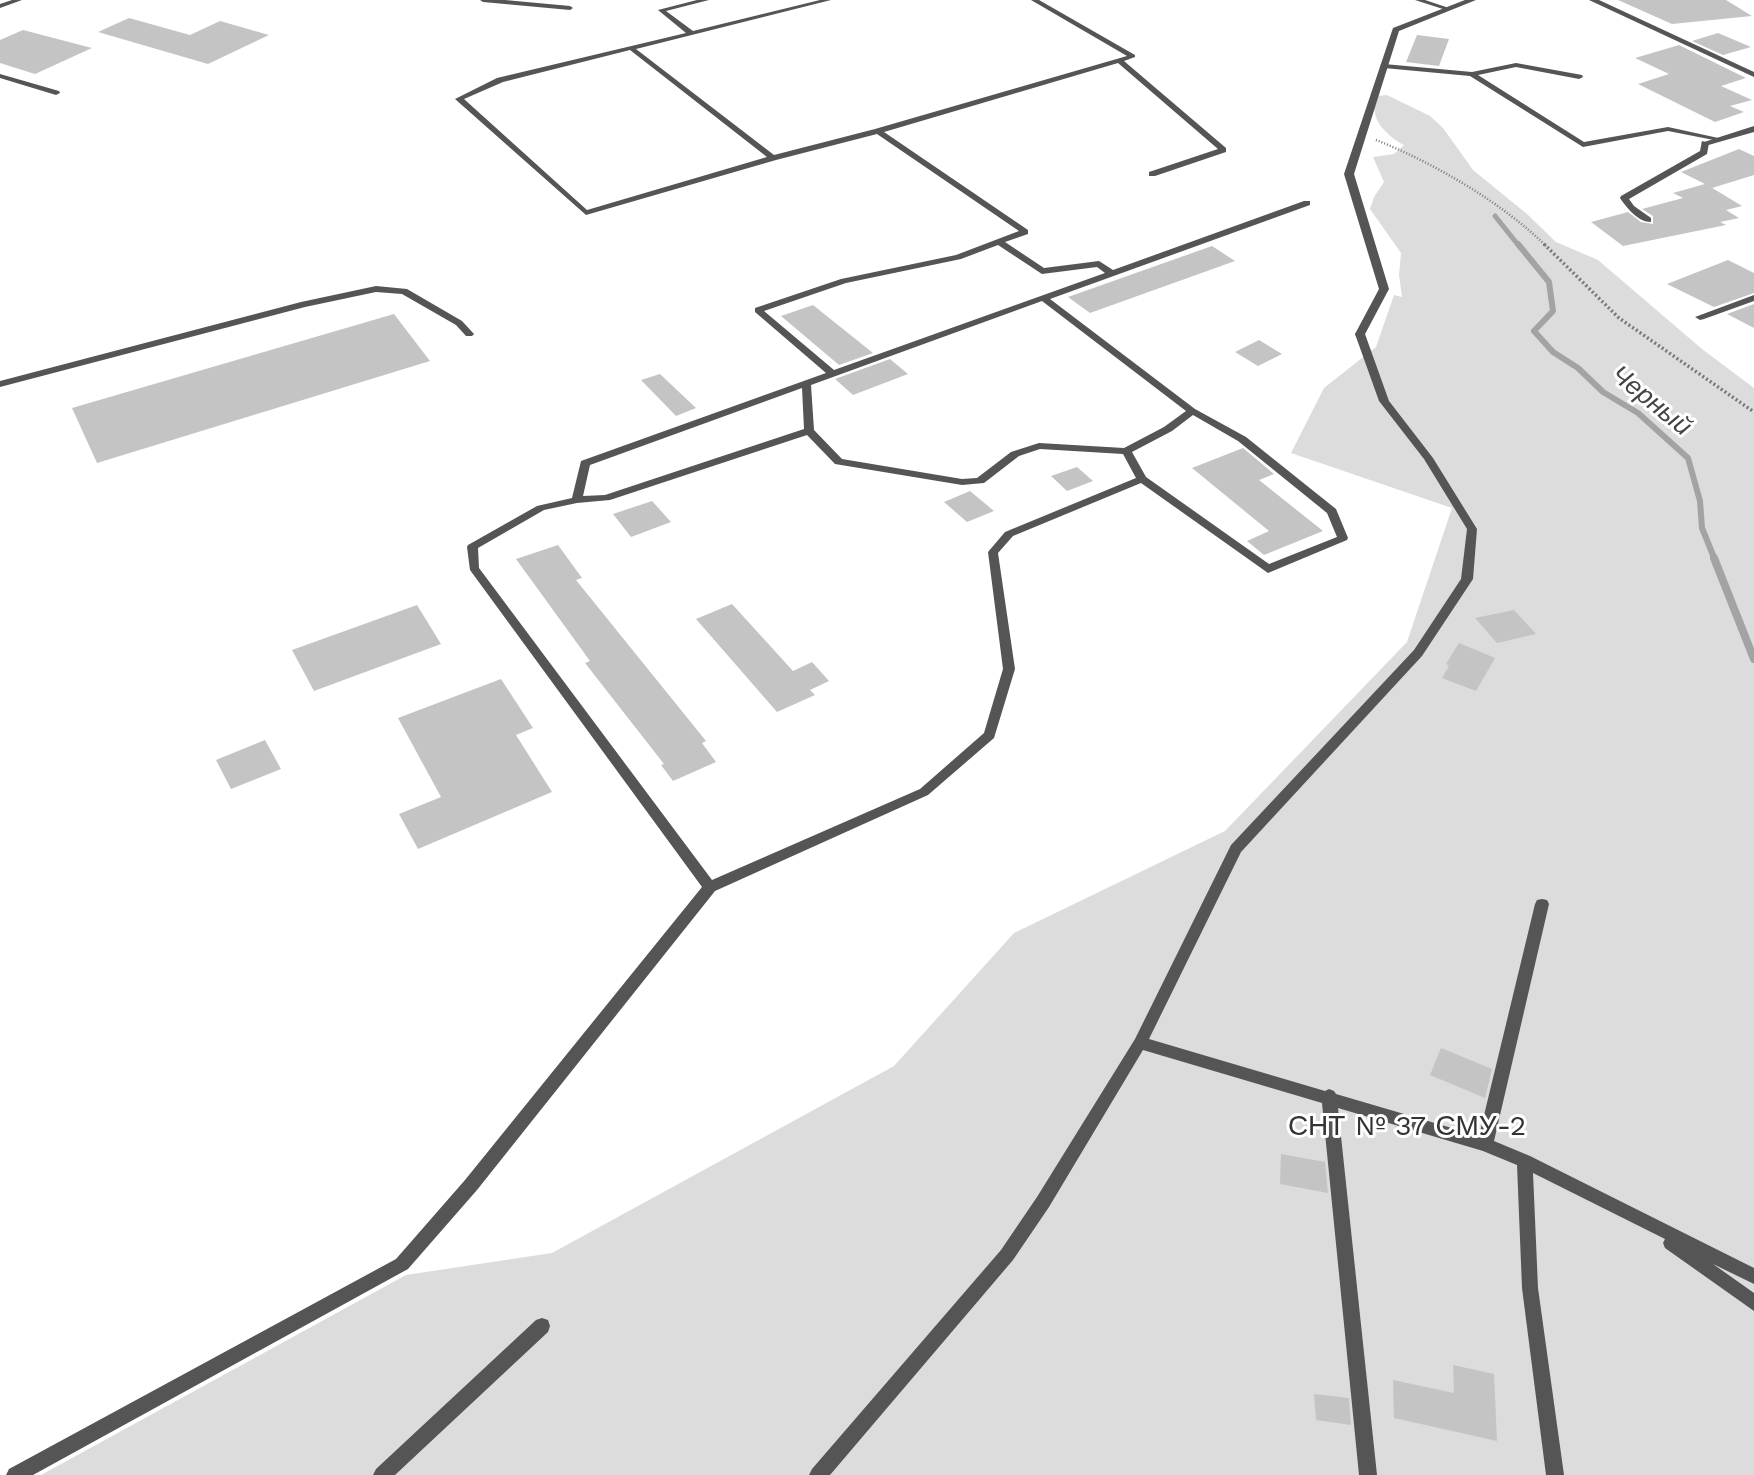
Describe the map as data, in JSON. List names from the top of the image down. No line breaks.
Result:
{"water":["Черный"],"parks":["СНТ № 37 СМУ-2"]}
